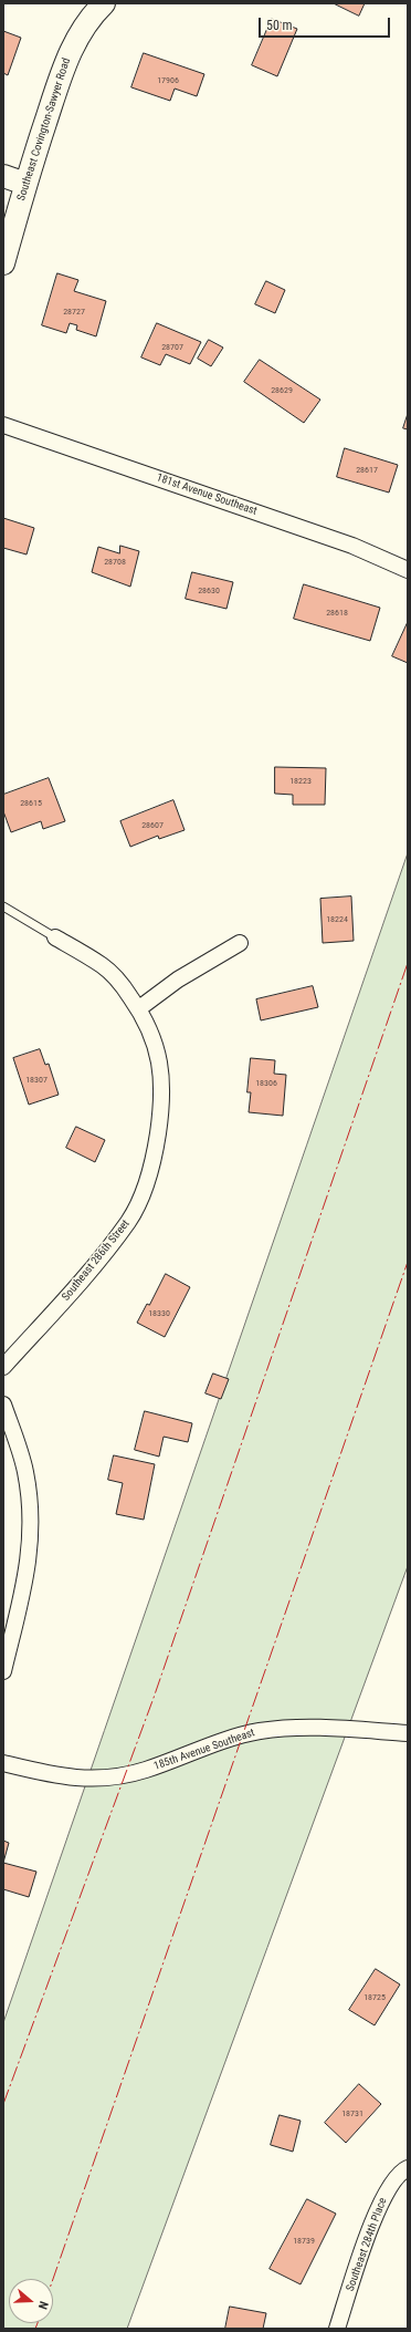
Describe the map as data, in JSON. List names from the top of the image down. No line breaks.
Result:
{"streets":{"street":["Southeast Covington-Sawyer Road","181st Avenue Southeast","Southeast 286th Street","185th Avenue Southeast","Southeast 284th Place"]},"house_numbers":["17906","28727","28707","28629","28617","28708","28630","28618","18223","28615","28607","18224","18307","18306","18330","18725","18731","18739"],"scale_bar":"50 m","north":"right"}
